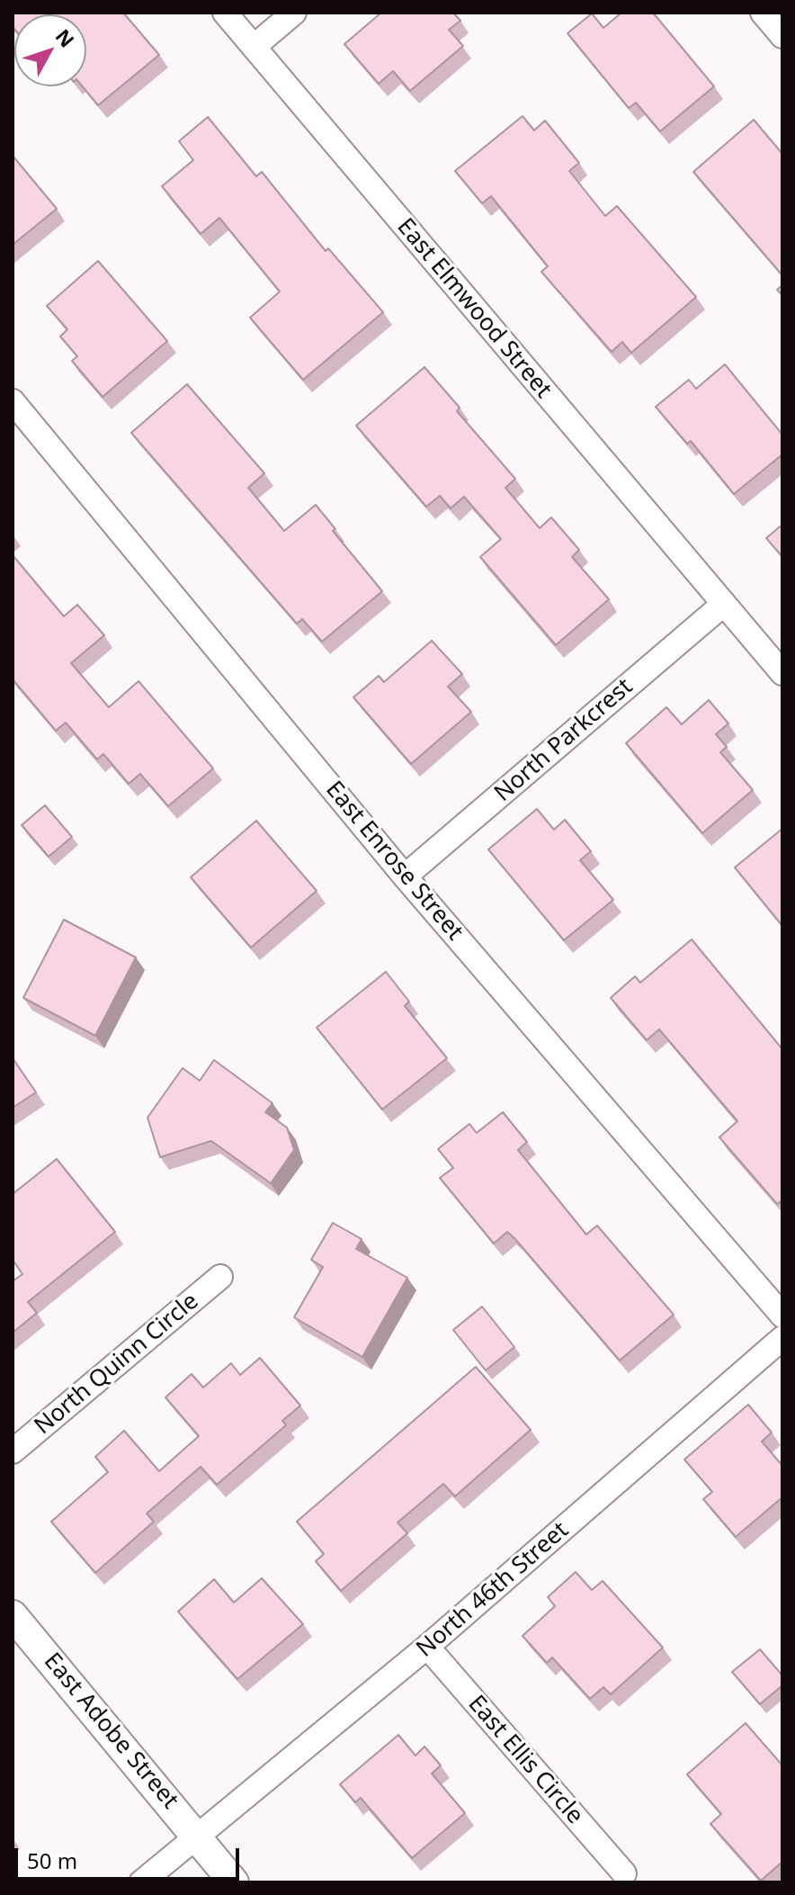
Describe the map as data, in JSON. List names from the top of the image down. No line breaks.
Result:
{"streets":{"street":["East Elmwood Street","North Parkcrest","East Enrose Street","North Quinn Circle","North 46th Street","East Adobe Street","East Ellis Circle"]},"crossings":[["East Elmwood Street","North Parkcrest"],["North Parkcrest","East Enrose Street"],["North 46th Street","East Adobe Street"],["North 46th Street","East Ellis Circle"]],"scale_bar":"50 m","north":"top right"}
